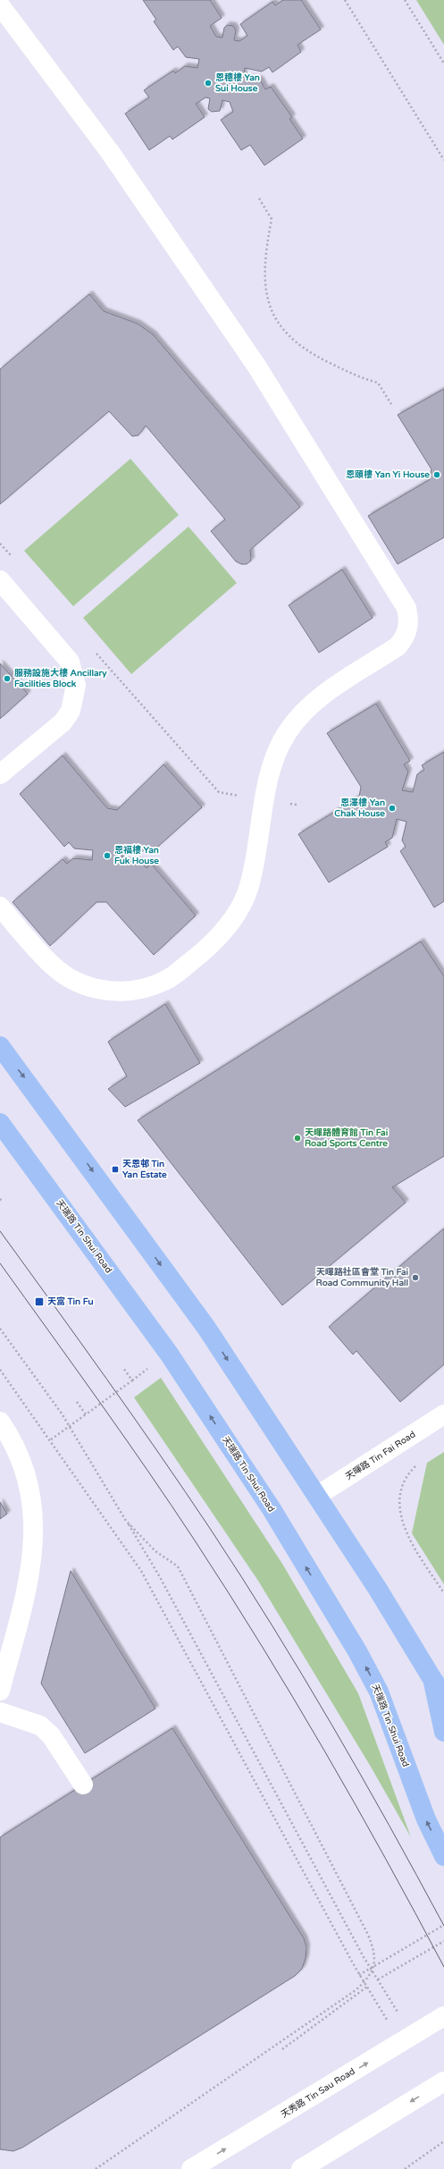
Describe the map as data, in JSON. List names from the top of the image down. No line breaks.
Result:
{"streets":{"main road":["天瑞路 Tin Shui Road"],"street":["天暉路 Tin Fai Road","天秀路 Tin Sau Road"]},"places":{"other":["恩穗樓 Yan Sui House","恩頤樓 Yan Yi House","服務設施大樓 Ancillary Facilities Block","恩澤樓 Yan Chak House","恩福樓 Yan Fuk House","天暉路體育館 Tin Fai Road Sports Centre","天暉路社區會堂 Tin Fai Road Community Hall"],"transit":["天恩邨 Tin Yan Estate","天富 Tin Fu"]}}
